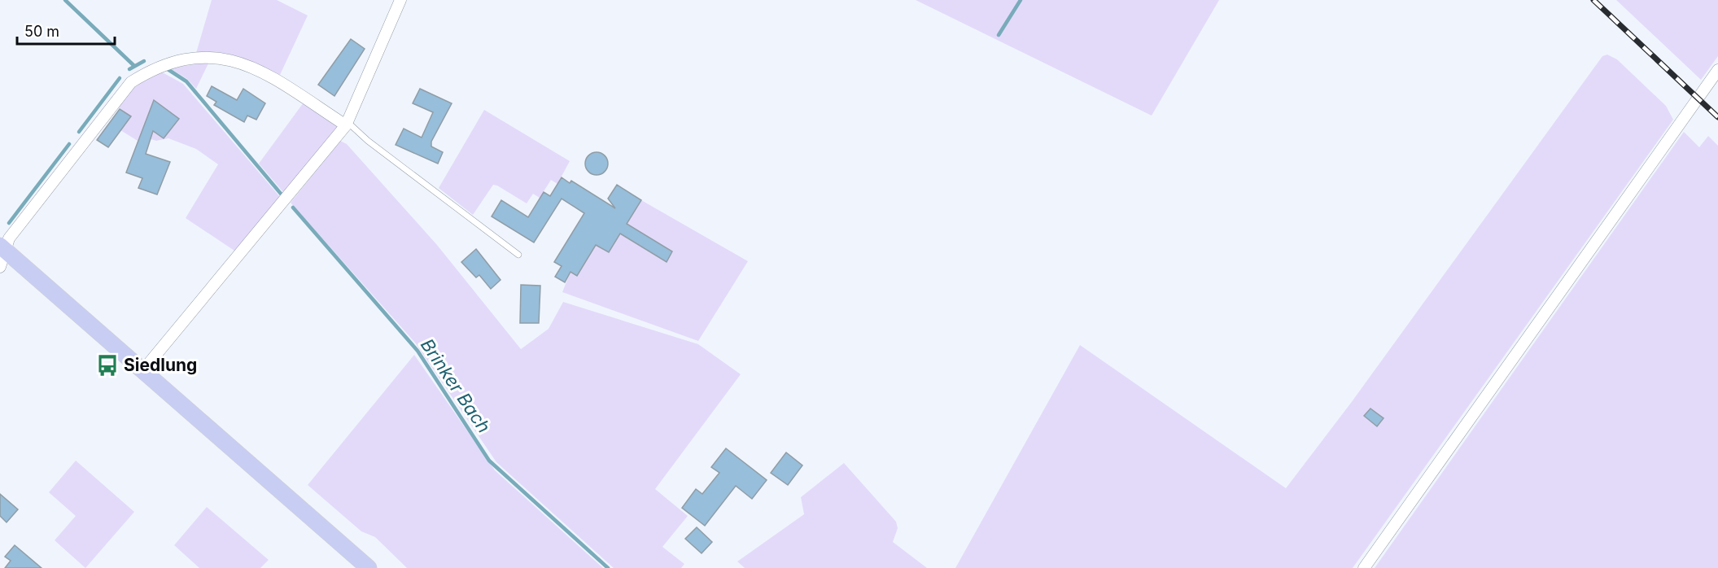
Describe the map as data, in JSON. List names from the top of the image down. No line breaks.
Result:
{"water":["Brinker Bach"],"places":{"bus stop":["Siedlung"]},"scale_bar":"50 m"}
